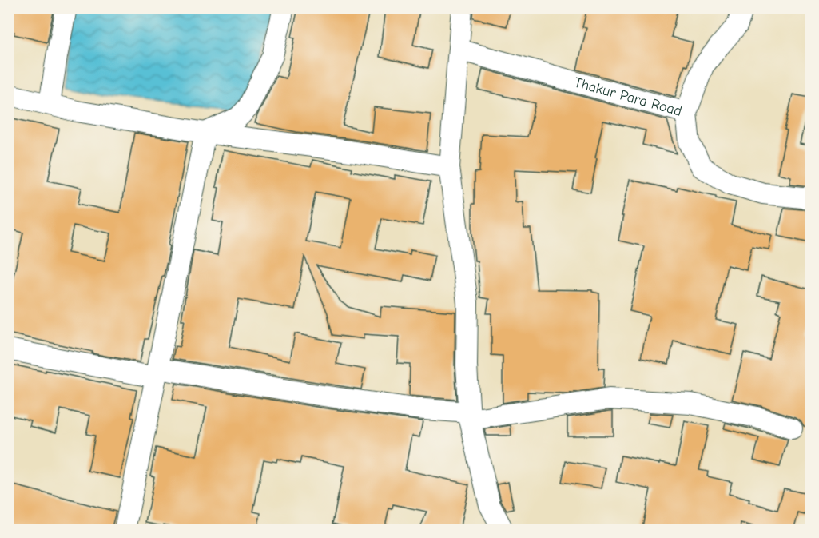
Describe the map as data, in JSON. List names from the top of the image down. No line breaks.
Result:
{"streets":{"street":["Thakur Para Road"]}}
